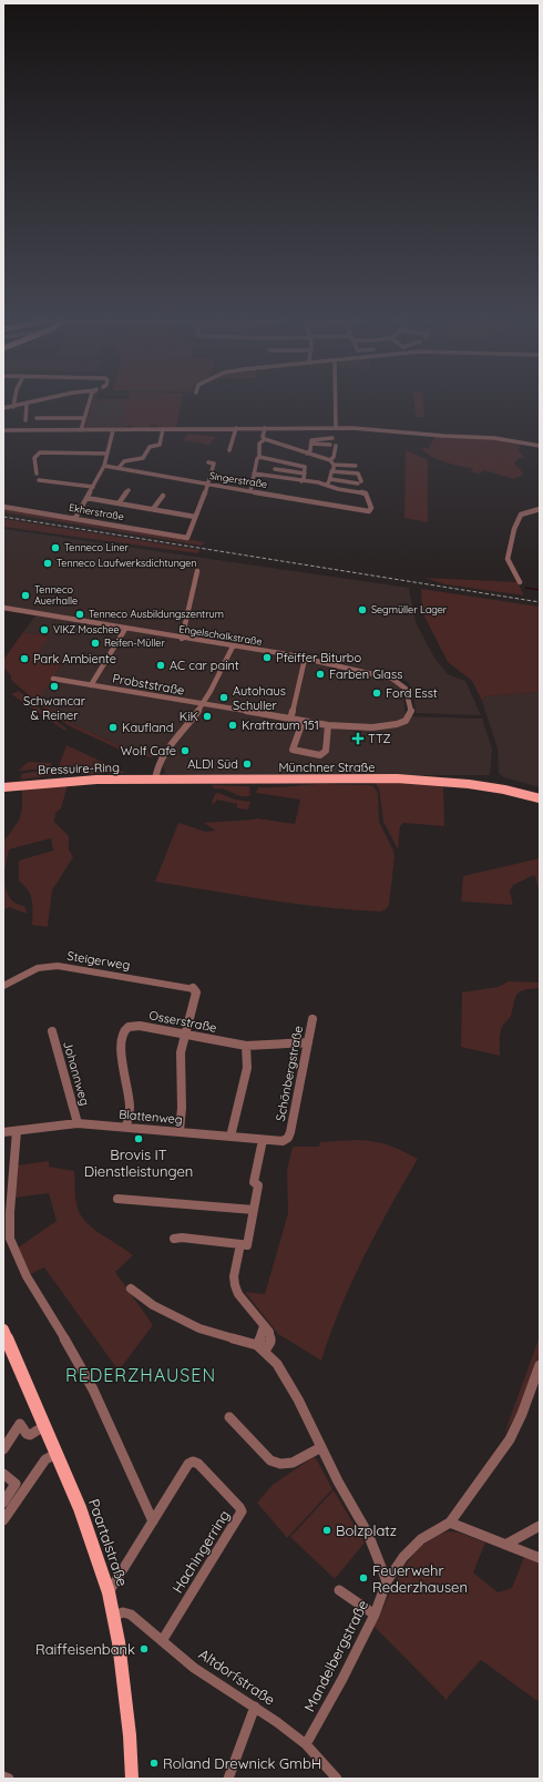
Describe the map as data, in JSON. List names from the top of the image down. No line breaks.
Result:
{"streets":{"main road":["Münchner Straße","Bressuire-Ring","Paartalstraße"],"street":["Singerstraße","Ekherstraße","Engelschalkstraße","Probststraße","Steigerweg","Osserstraße","Johannweg","Schönbergstraße","Blattenweg","Hachingerring","Mandelbergstraße","Altdorfstraße"]},"crossings":[["Engelschalkstraße","Probststraße"],["Münchner Straße","Bressuire-Ring"],["Steigerweg","Osserstraße"],["Osserstraße","Schönbergstraße"],["Osserstraße","Blattenweg"],["Johannweg","Blattenweg"],["Schönbergstraße","Blattenweg"],["Paartalstraße","Hachingerring"],["Paartalstraße","Altdorfstraße"],["Hachingerring","Altdorfstraße"],["Mandelbergstraße","Altdorfstraße"]],"districts":["REDERZHAUSEN"],"places":{"other":["Tenneco Liner","Tenneco Laufwerksdichtungen","Tenneco Auerhalle","Segmüller Lager","Tenneco Ausbildungszentrum","VIKZ Moschee","Reifen-Müller","Pfeiffer Biturbo","Park Ambiente","AC car paint","Farben Glass","Schwancar & Reiner","Ford Esst","Autohaus Schuller","KiK","Kraftraum 151","Kaufland","Wolf Cafe","ALDI Süd","Brovis IT Dienstleistungen","Bolzplatz","Feuerwehr Rederzhausen","Raiffeisenbank","Roland Drewnick GmbH"],"health":["TTZ"]}}
